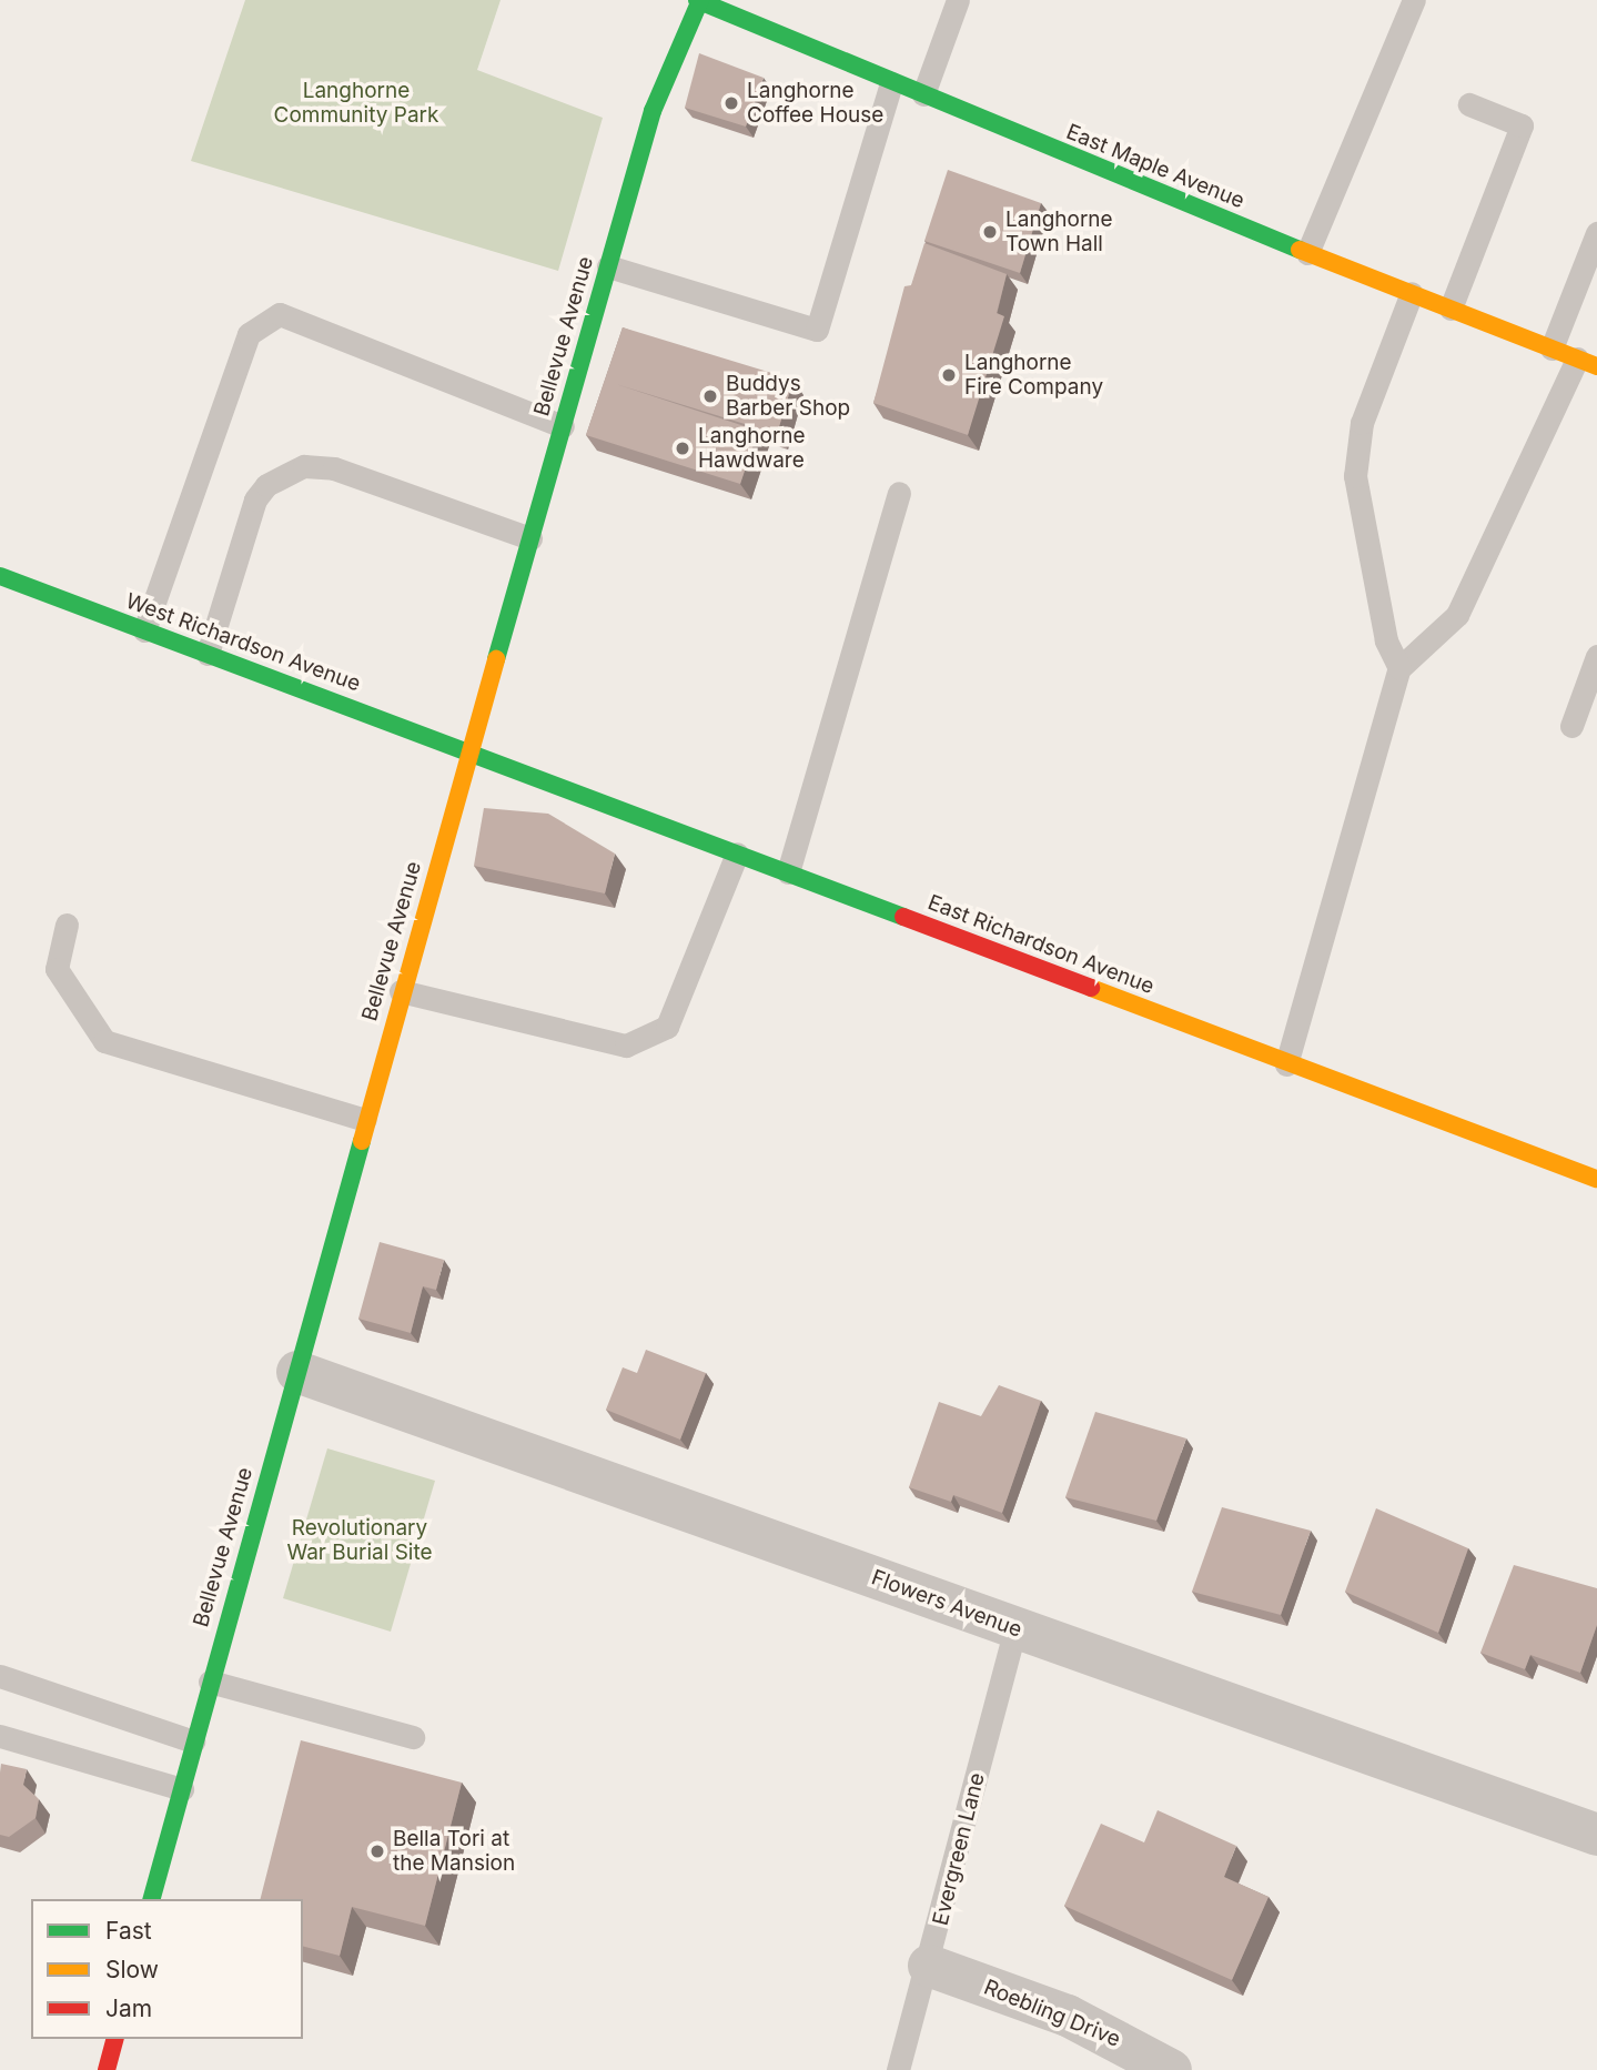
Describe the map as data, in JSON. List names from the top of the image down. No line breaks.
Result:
{"streets":{"street":["East Maple Avenue","Bellevue Avenue","West Richardson Avenue","East Richardson Avenue","Flowers Avenue","Roebling Drive"],"lane":["Evergreen Lane"]},"crossings":[["East Maple Avenue","Bellevue Avenue"],["Bellevue Avenue","West Richardson Avenue"],["Bellevue Avenue","East Richardson Avenue"],["Bellevue Avenue","Flowers Avenue"],["West Richardson Avenue","East Richardson Avenue"],["Flowers Avenue","Evergreen Lane"],["Evergreen Lane","Roebling Drive"]],"parks":["Langhorne Community Park","Revolutionary War Burial Site"],"places":["Langhorne Coffee House","Langhorne Town Hall","Langhorne Fire Company","Buddys Barber Shop","Langhorne Hawdware","Bella Tori at the Mansion"],"legend":["Fast","Slow","Jam"]}
